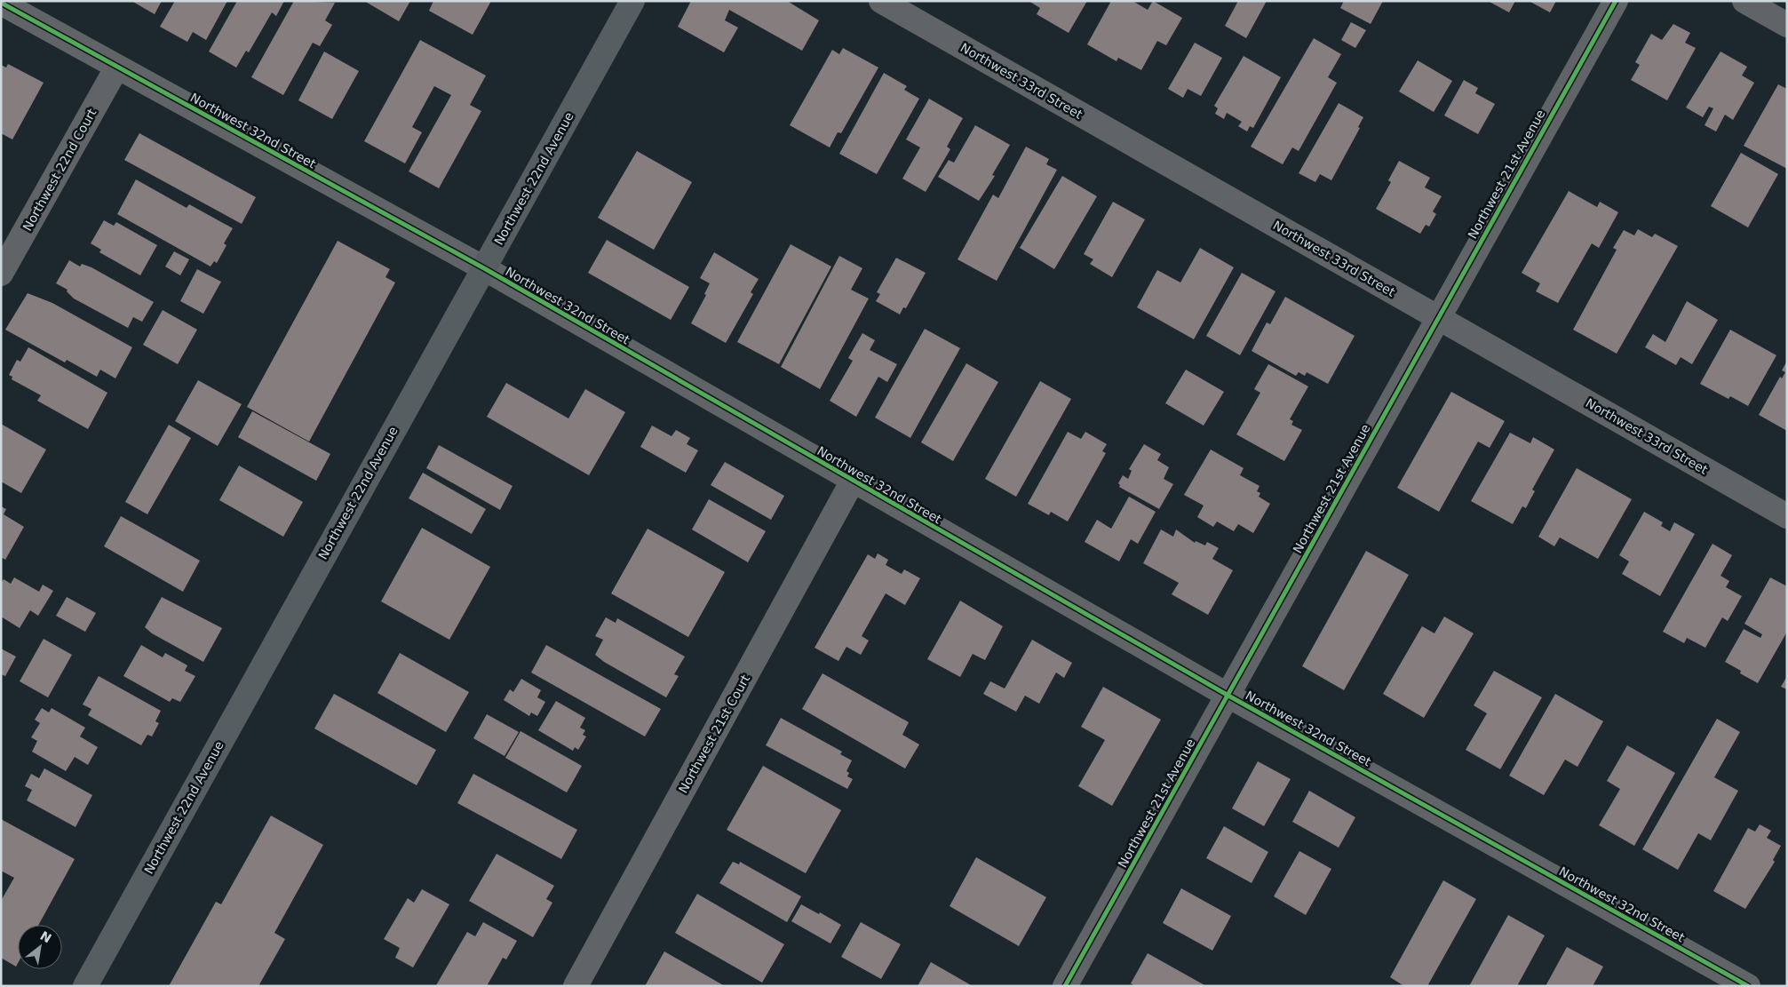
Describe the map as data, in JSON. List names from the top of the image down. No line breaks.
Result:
{"streets":{"main road":["Northwest 22nd Avenue"],"street":["Northwest 33rd Street","Northwest 32nd Street","Northwest 22nd Court","Northwest 21st Avenue","Northwest 21st Court"]},"crossings":[["Northwest 33rd Street","Northwest 21st Avenue"],["Northwest 32nd Street","Northwest 22nd Court"],["Northwest 32nd Street","Northwest 21st Avenue"],["Northwest 32nd Street","Northwest 22nd Avenue"],["Northwest 32nd Street","Northwest 21st Court"]],"north":"top right"}
